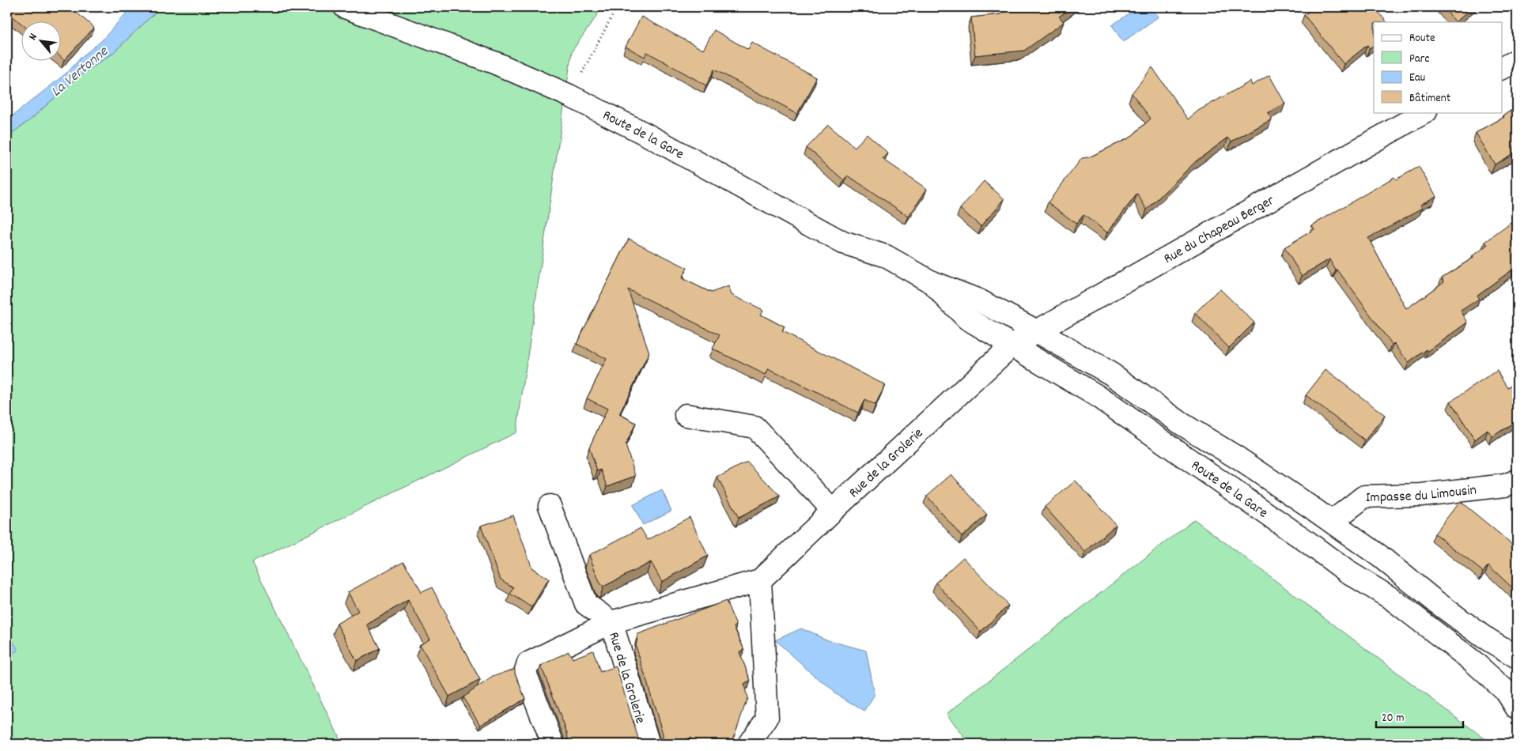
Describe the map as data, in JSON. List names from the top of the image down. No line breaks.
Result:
{"streets":{"street":["Route de la Gare","Rue du Chapeau Berger","Rue de la Grolerie","Impasse du Limousin"]},"crossings":[["Route de la Gare","Rue du Chapeau Berger"],["Route de la Gare","Rue de la Grolerie"],["Route de la Gare","Impasse du Limousin"],["Rue du Chapeau Berger","Rue de la Grolerie"]],"water":["La Vertonne"],"legend":["Route","Parc","Eau","Bâtiment"],"scale_bar":"20 m","north":"top left"}
